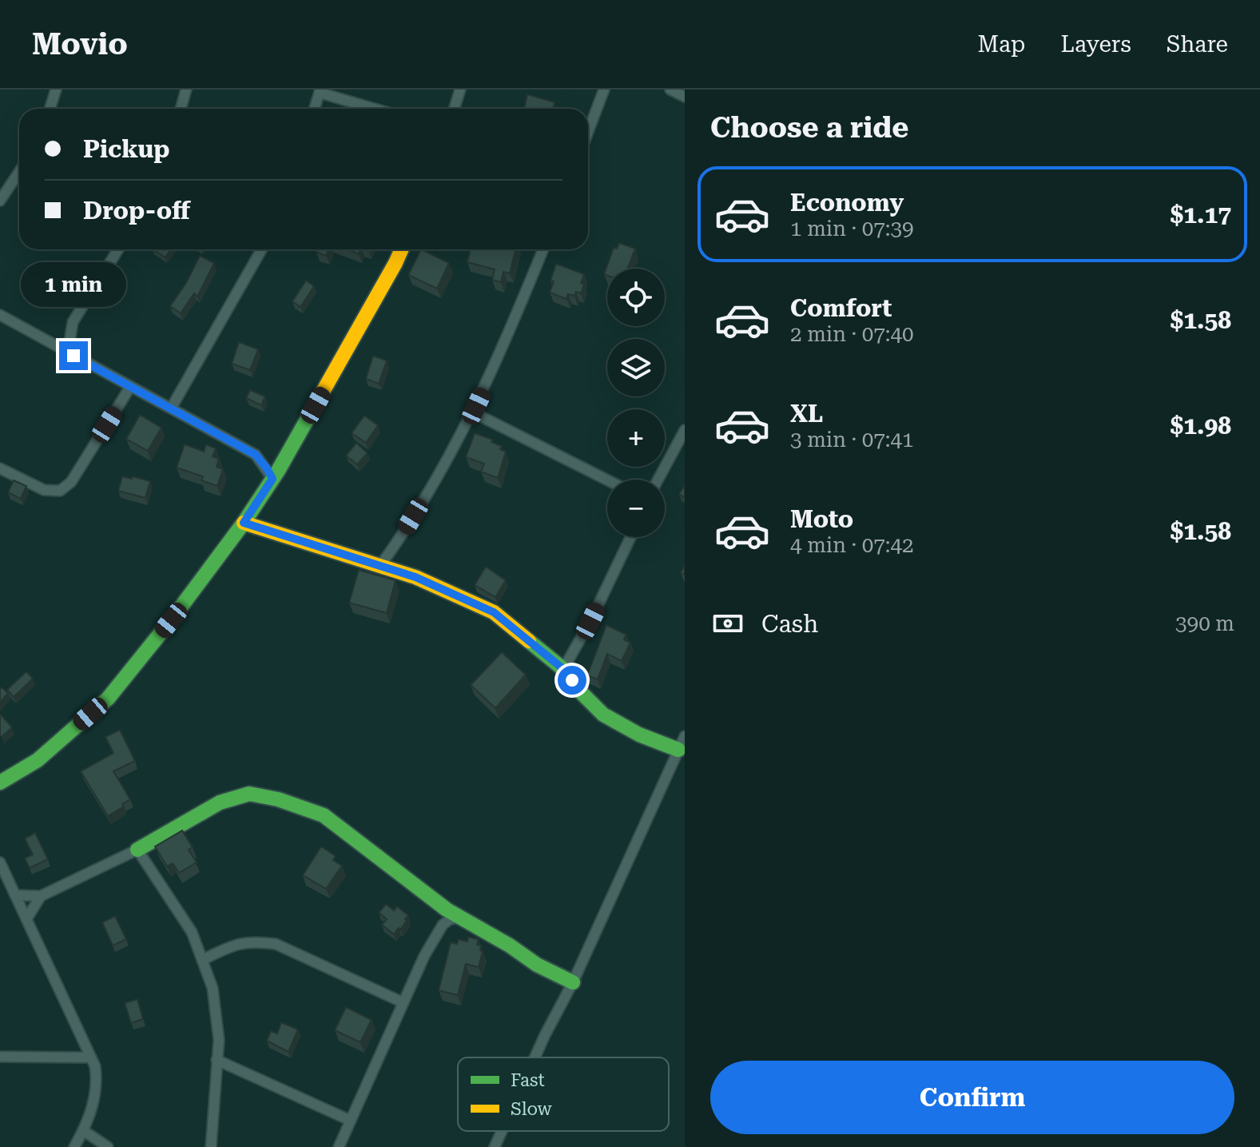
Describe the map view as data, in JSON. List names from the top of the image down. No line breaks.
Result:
{"legend":["Fast","Slow"],"page":{"header":"Movio","nav":["Map","Layers","Share"],"heading":"Choose a ride","banner":["Pickup","Drop-off"],"list":[{"name":"Economy","note":"1 min · 07:39","value":"$1.17"},{"name":"Comfort","note":"2 min · 07:40","value":"$1.58"},{"name":"XL","note":"3 min · 07:41","value":"$1.98"},{"name":"Moto","note":"4 min · 07:42","value":"$1.58"}],"bubble":"1 min","map_buttons":["+","−"],"pay":["Cash","390 m"],"buttons":"Confirm"}}
